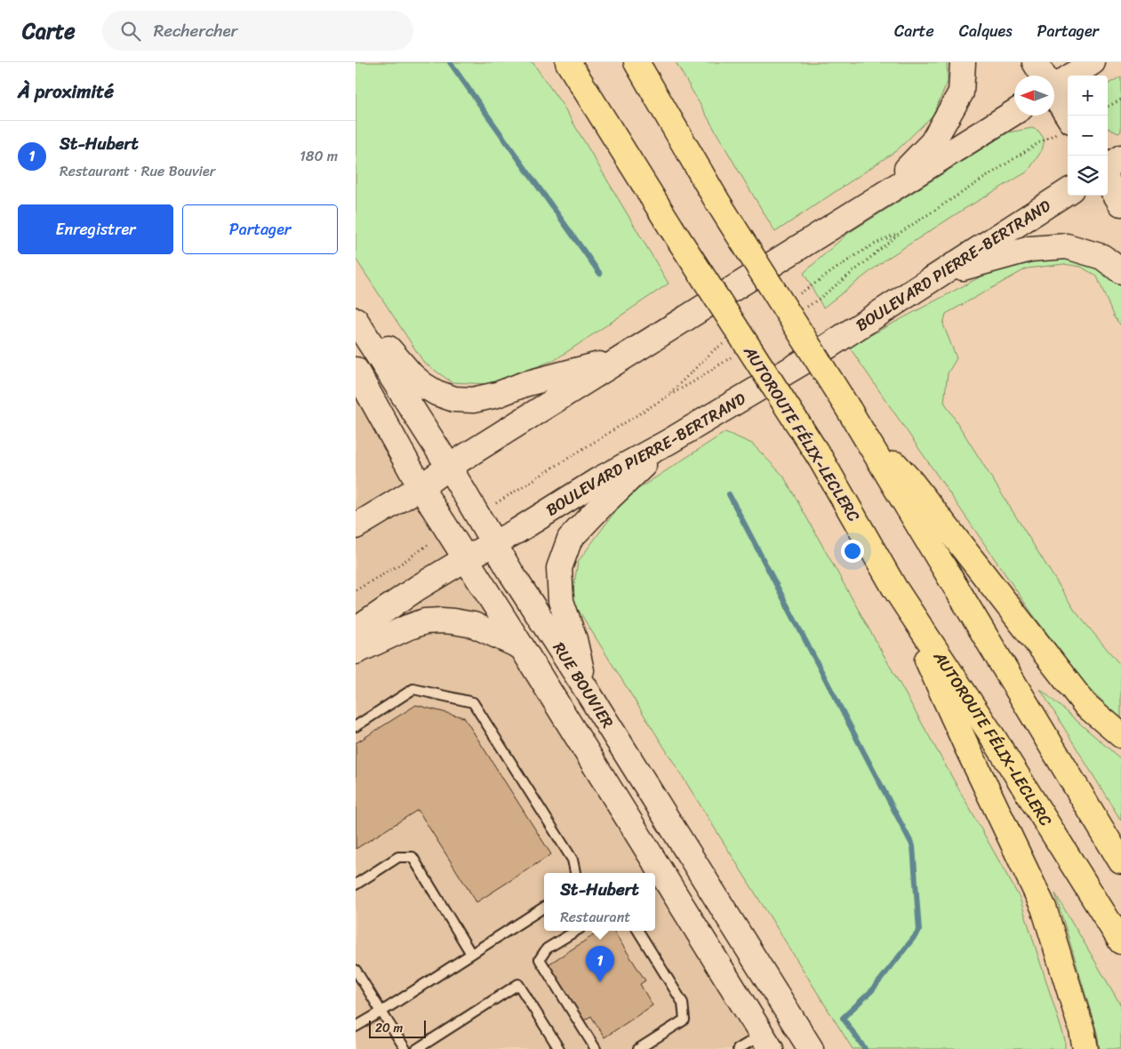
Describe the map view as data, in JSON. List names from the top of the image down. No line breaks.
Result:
{"streets":{"highway":["AUTOROUTE FÉLIX-LECLERC"],"main road":["BOULEVARD PIERRE-BERTRAND","RUE BOUVIER"]},"crossings":[["BOULEVARD PIERRE-BERTRAND","RUE BOUVIER"]],"scale_bar":"20 m","north":"left","page":{"header":"Carte","search":"Rechercher","nav":["Carte","Calques","Partager"],"heading":"À proximité","map_buttons":["+","−"],"list":[{"mark":"1","name":"St-Hubert","note":"Restaurant · Rue Bouvier","value":"180 m"}],"buttons":["Enregistrer","Partager"],"popup":["St-Hubert","Restaurant"],"pins":"1","scale":"20 m"}}
